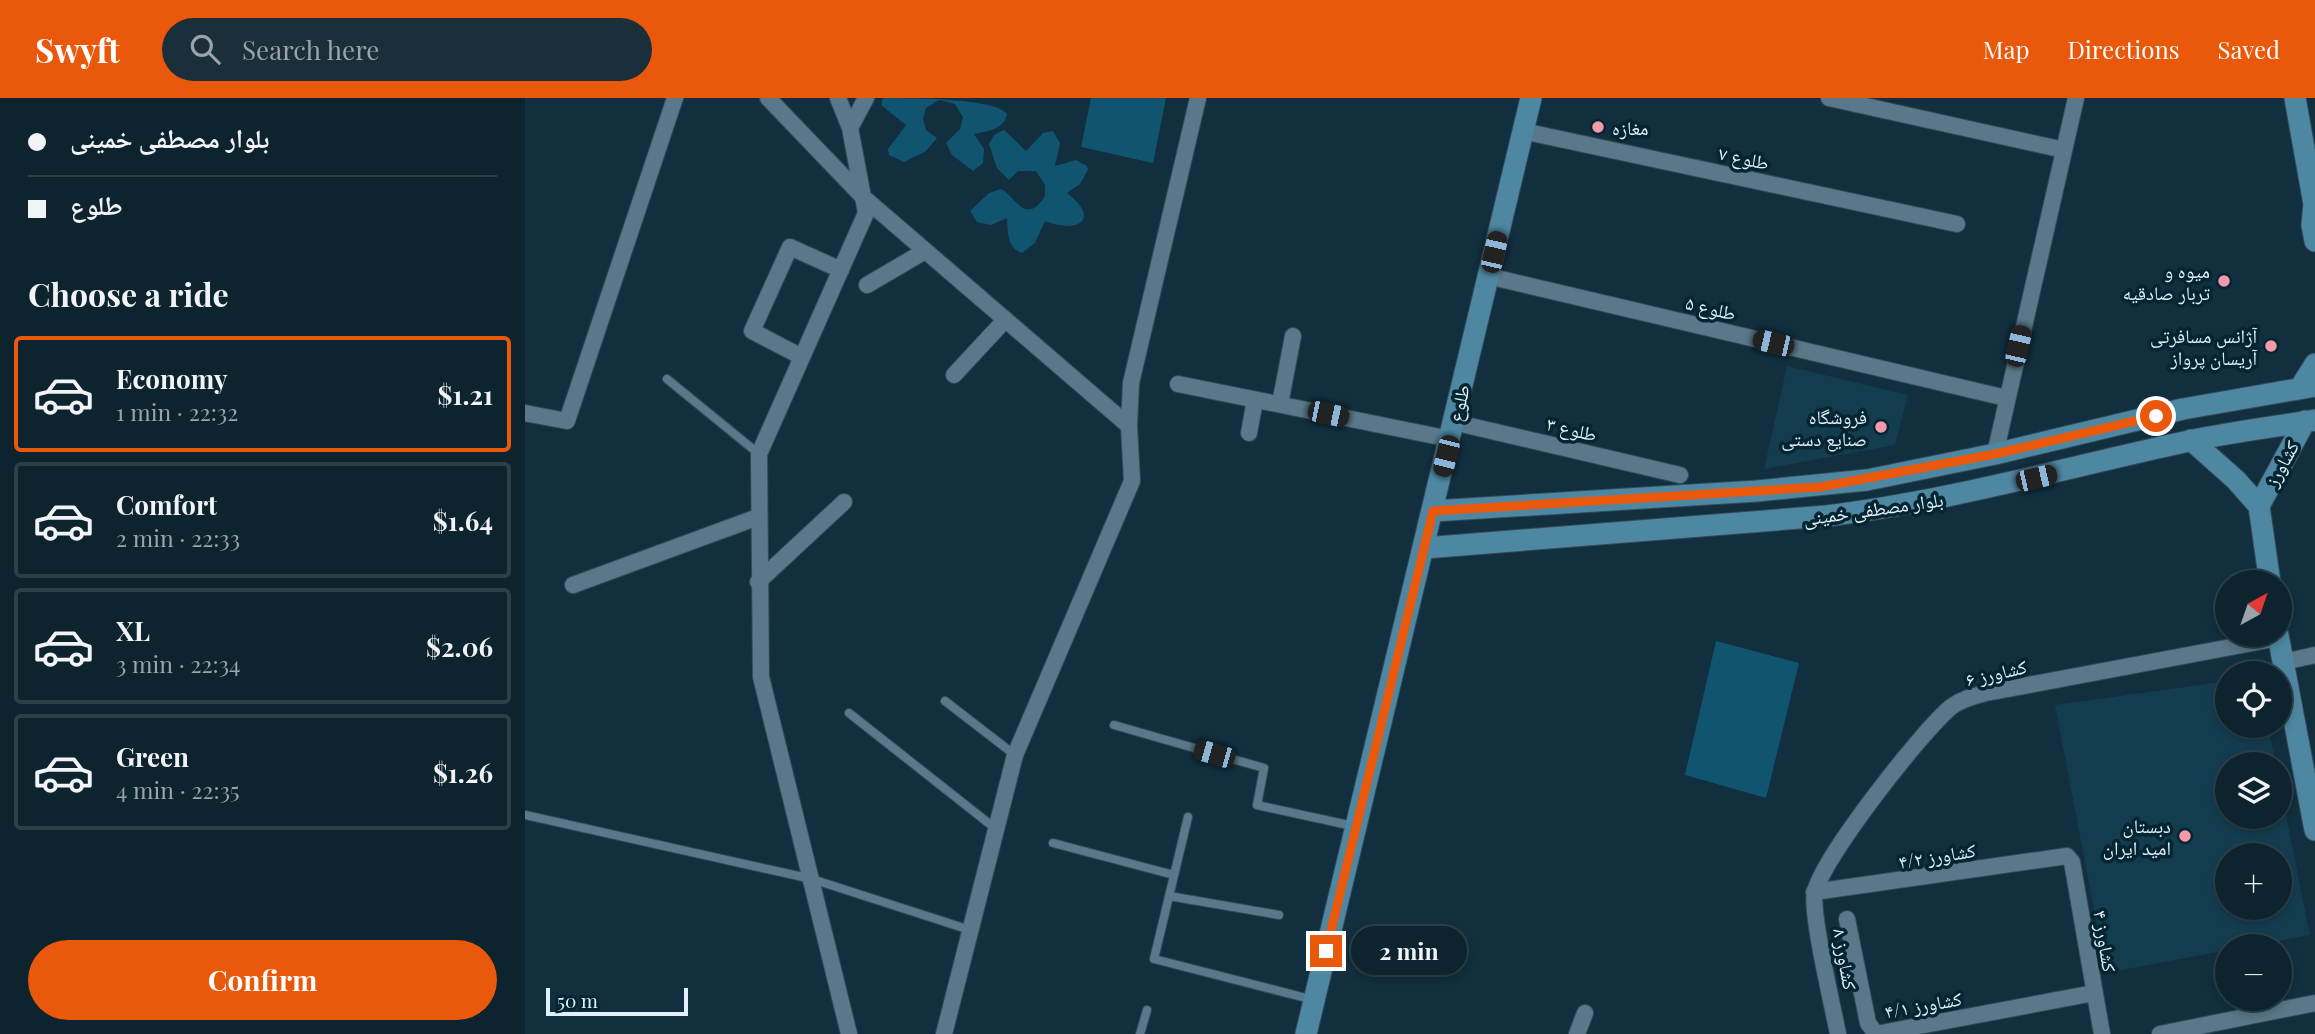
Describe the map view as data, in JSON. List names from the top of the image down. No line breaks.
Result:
{"streets":{"street":["طلوع ۷","طلوع ۵","طلوع","طلوع ۳","کشاورز","بلوار مصطفی خمینی","کشاورز ۶","کشاورز ۴/۲","کشاورز ۴","کشاورز ۸","کشاورز ۴/۱"]},"crossings":[["طلوع ۷","طلوع"],["طلوع ۵","طلوع"],["طلوع","طلوع ۳"],["طلوع","بلوار مصطفی خمینی"],["کشاورز","بلوار مصطفی خمینی"],["کشاورز ۶","کشاورز ۴/۲"],["کشاورز ۶","کشاورز ۸"],["کشاورز ۴/۲","کشاورز ۴"],["کشاورز ۴/۲","کشاورز ۸"],["کشاورز ۴","کشاورز ۴/۱"]],"places":["مغازه","میوه و تربار صادقیه","آژانس مسافرتی آریسان پرواز","فروشگاه صنایع دستی","دبستان امید ایران"],"scale_bar":"50 m","north":"top right","page":{"header":"Swyft","search":"Search here","nav":["Map","Directions","Saved"],"banner":["بلوار مصطفی خمینی","طلوع"],"heading":"Choose a ride","list":[{"name":"Economy","note":"1 min · 22:32","value":"$1.21"},{"name":"Comfort","note":"2 min · 22:33","value":"$1.64"},{"name":"XL","note":"3 min · 22:34","value":"$2.06"},{"name":"Green","note":"4 min · 22:35","value":"$1.26"}],"map_buttons":["+","−"],"buttons":"Confirm","bubble":"2 min","scale":"50 m"}}
